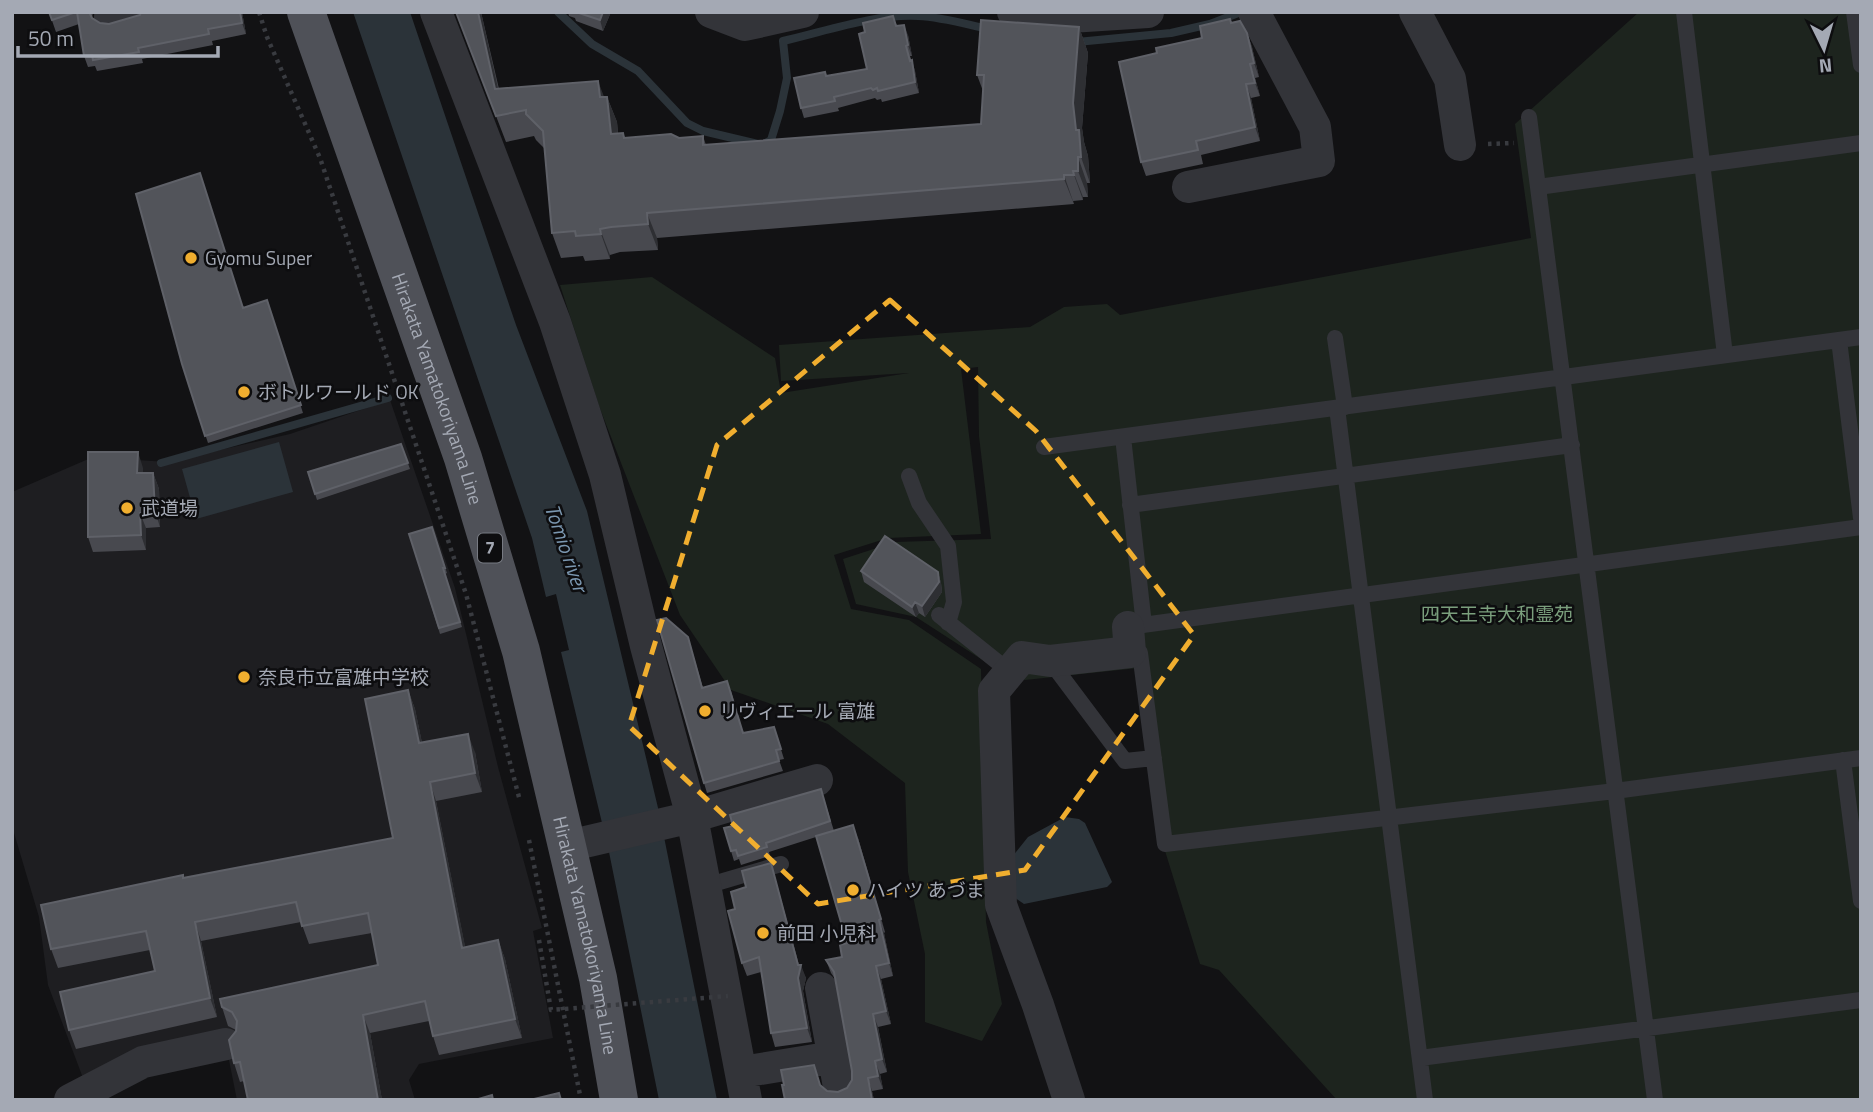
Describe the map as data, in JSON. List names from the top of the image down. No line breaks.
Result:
{"streets":{"main road":["Hirakata Yamatokoriyama Line","7"]},"water":["Tomio river"],"parks":["四天王寺大和霊苑"],"places":["Gyomu Super","ボトルワールド OK","武道場","奈良市立富雄中学校","リヴィエール 富雄","ハイツ あづま","前田 小児科"],"scale_bar":"50 m","north":"bottom"}
